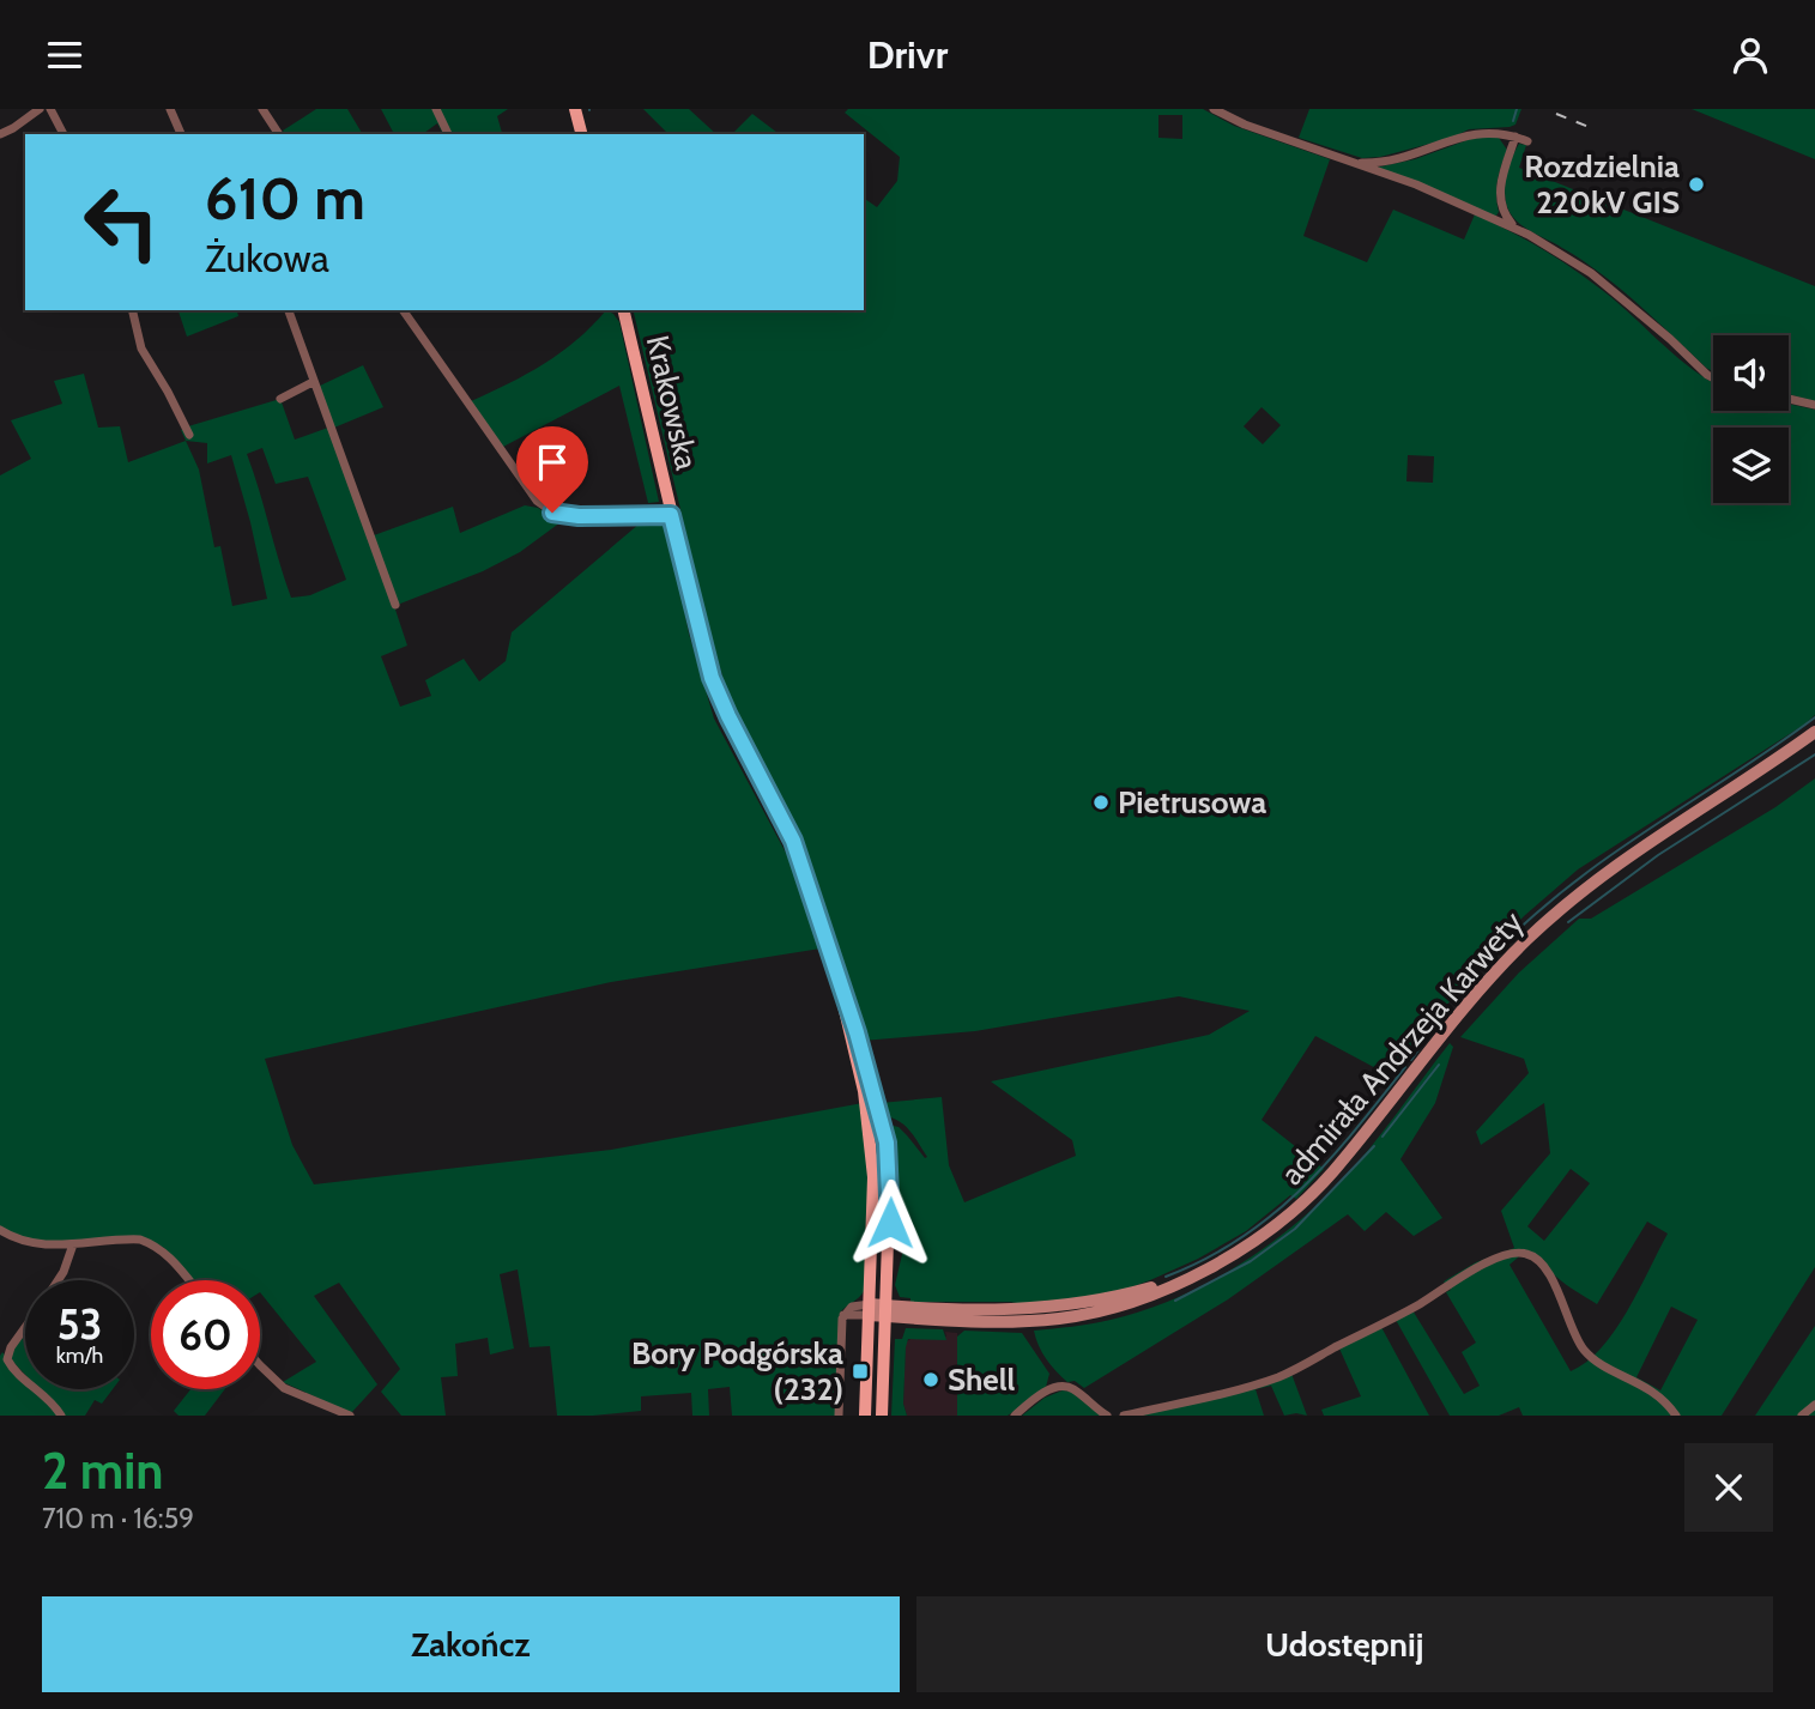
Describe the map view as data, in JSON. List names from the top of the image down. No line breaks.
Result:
{"streets":{"main road":["Krakowska","admirała Andrzeja Karwety"]},"crossings":[["Krakowska","admirała Andrzeja Karwety"]],"places":{"other":["Rozdzielnia 220kV GIS","Pietrusowa","Shell"],"transit":["Bory Podgórska (232)"]},"page":{"header":"Drivr","turn":["610 m","Żukowa"],"speed":"53 km/h","limit":"60","heading":["2 min","710 m · 16:59"],"buttons":["Zakończ","Udostępnij"]}}
